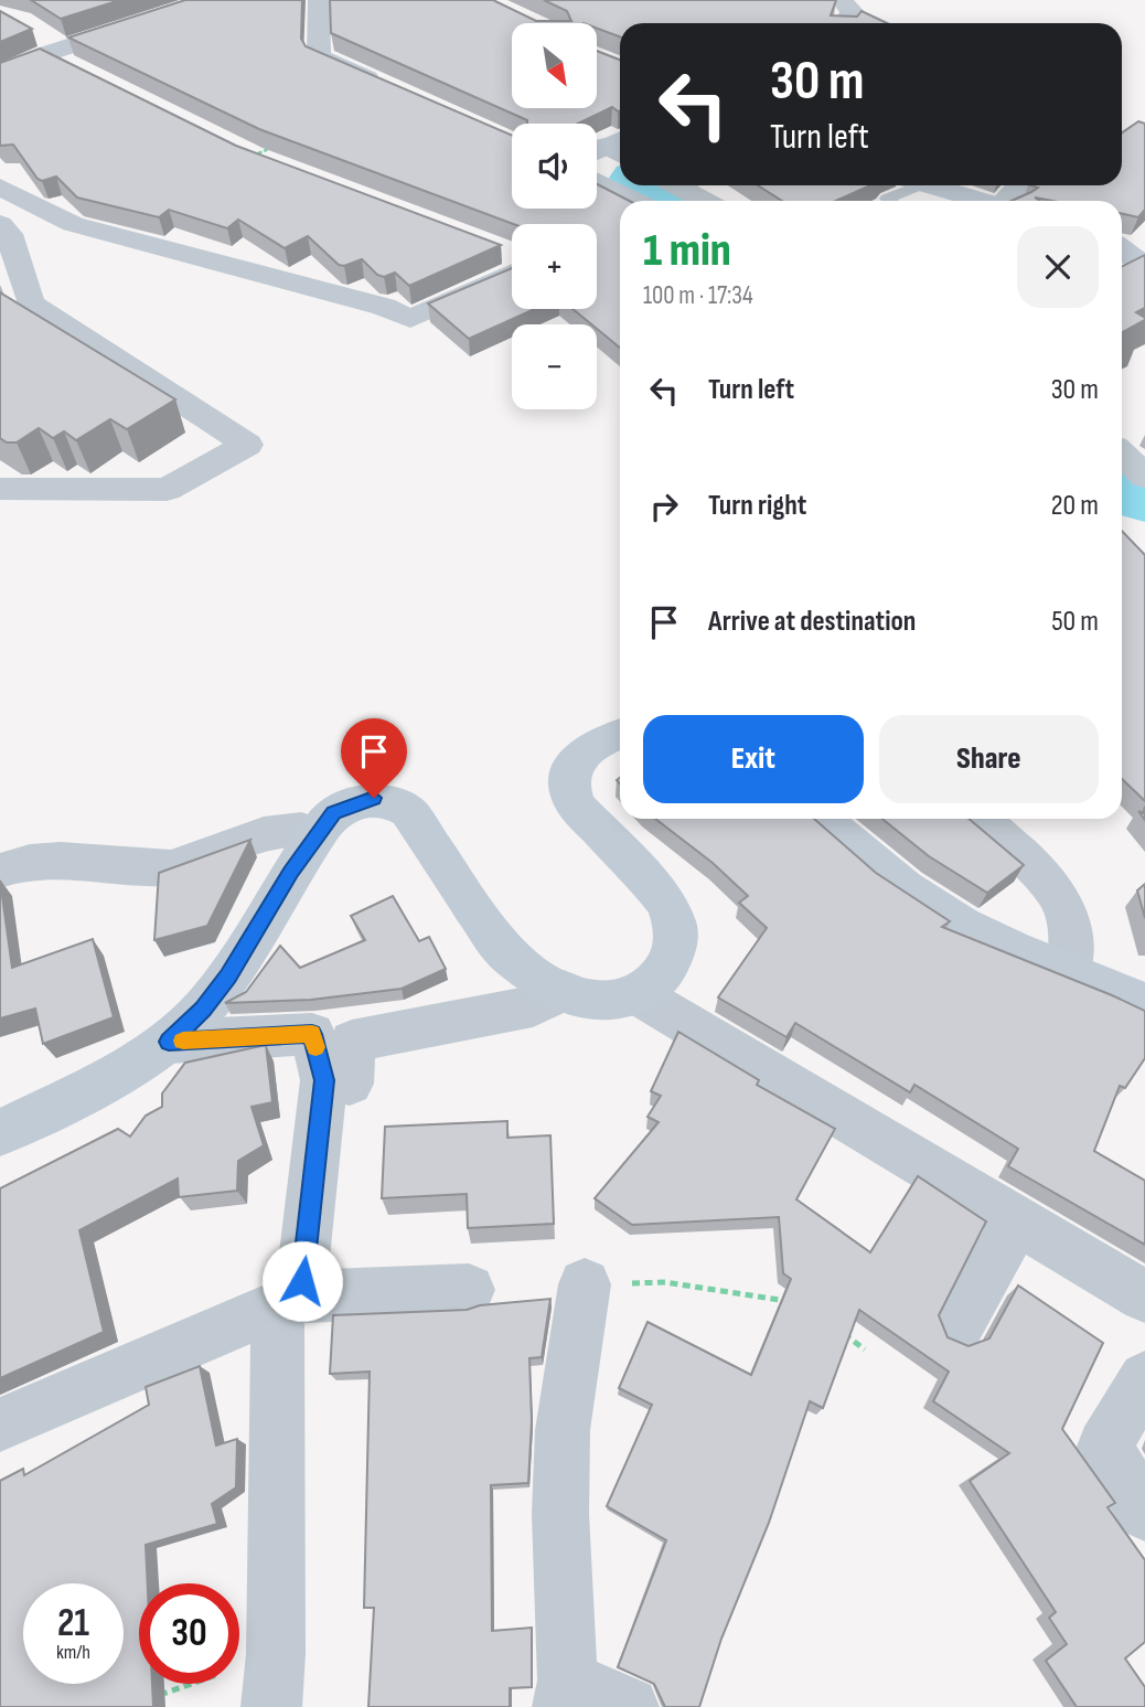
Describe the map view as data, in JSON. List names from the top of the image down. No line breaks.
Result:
{"north":"bottom right","page":{"map_buttons":["+","−"],"turn":["30 m","Turn left"],"heading":["1 min","100 m · 17:34"],"list":[{"name":"Turn left","value":"30 m"},{"name":"Turn right","value":"20 m"},{"name":"Arrive at destination","value":"50 m"}],"buttons":["Exit","Share"],"speed":"21 km/h","limit":"30"}}
